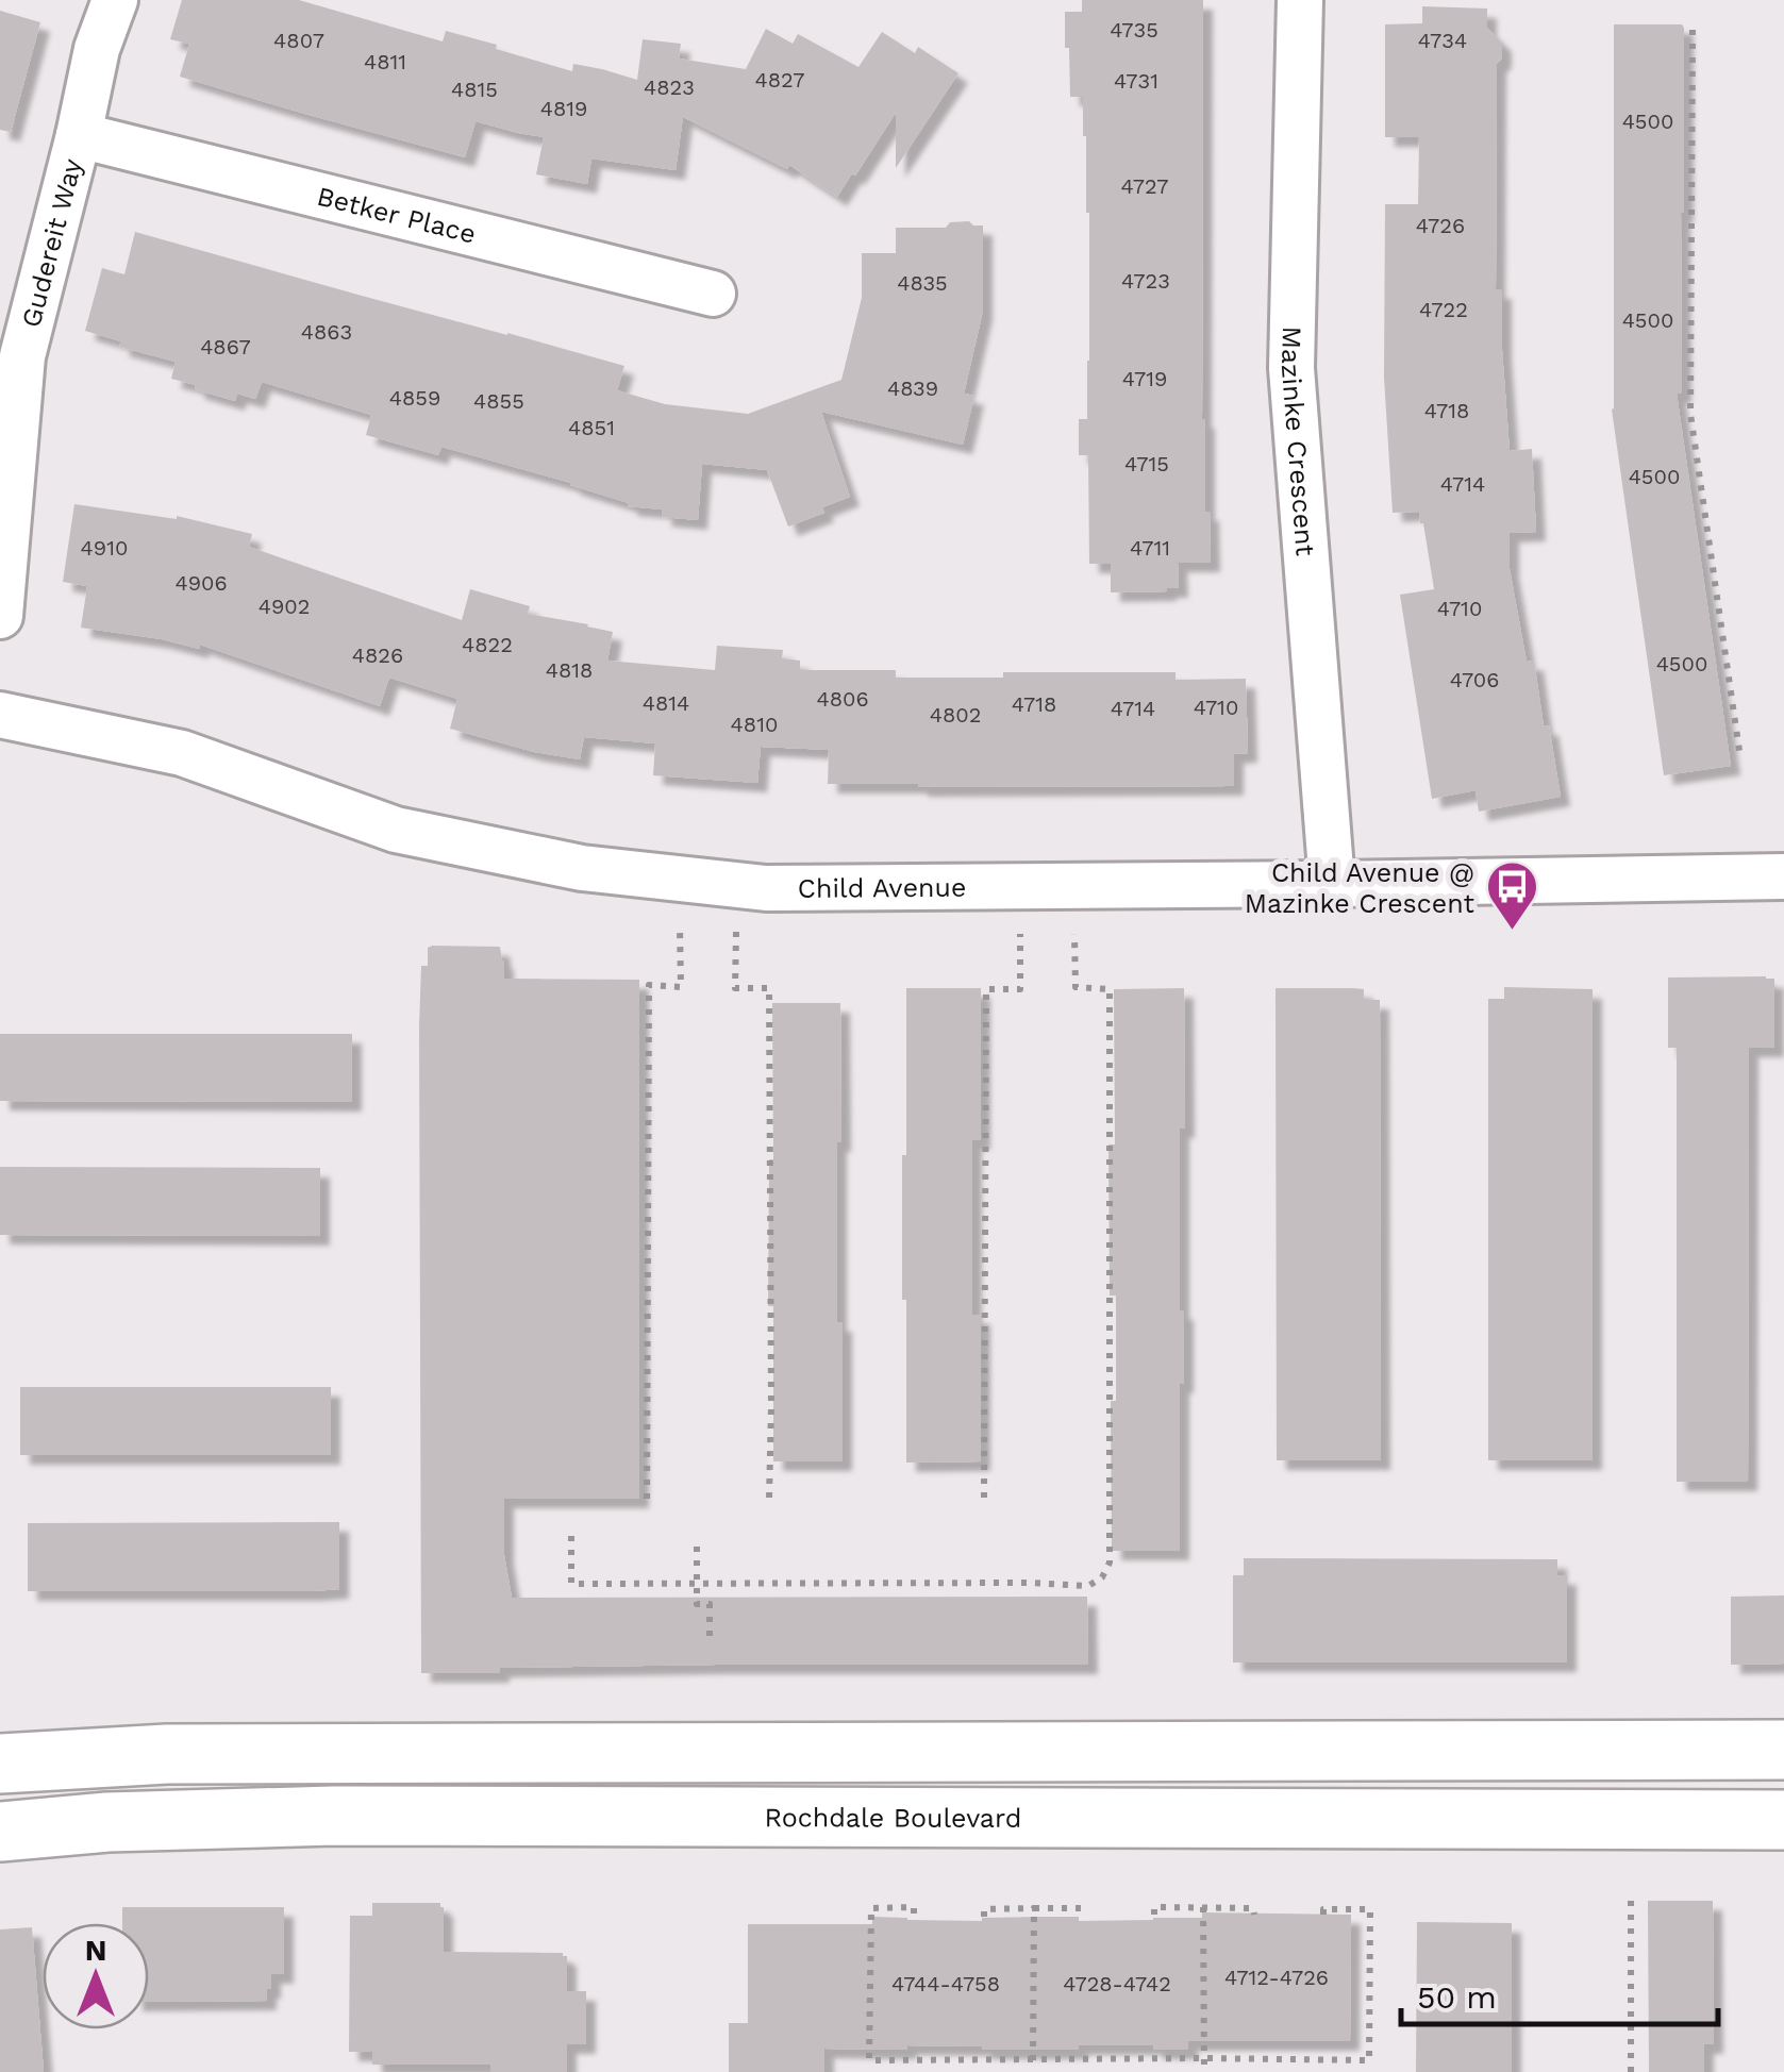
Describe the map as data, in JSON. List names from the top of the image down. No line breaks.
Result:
{"streets":{"main road":["Rochdale Boulevard"],"street":["Betker Place","Gudereit Way","Mazinke Crescent","Child Avenue"]},"crossings":[["Betker Place","Gudereit Way"],["Mazinke Crescent","Child Avenue"]],"places":{"bus stop":["Child Avenue @ Mazinke Crescent"]},"house_numbers":["4735","4807","4734","4811","4827","4731","4823","4815","4819","4500","4727","4726","4723","4835","4722","4500","4863","4867","4719","4839","4859","4855","4718","4851","4715","4500","4714","4910","4711","4906","4902","4710","4822","4826","4500","4818","4706","4806","4814","4718","4710","4714","4802","4810","4712-4726","4744-4758","4728-4742"],"scale_bar":"50 m","north":"top"}
